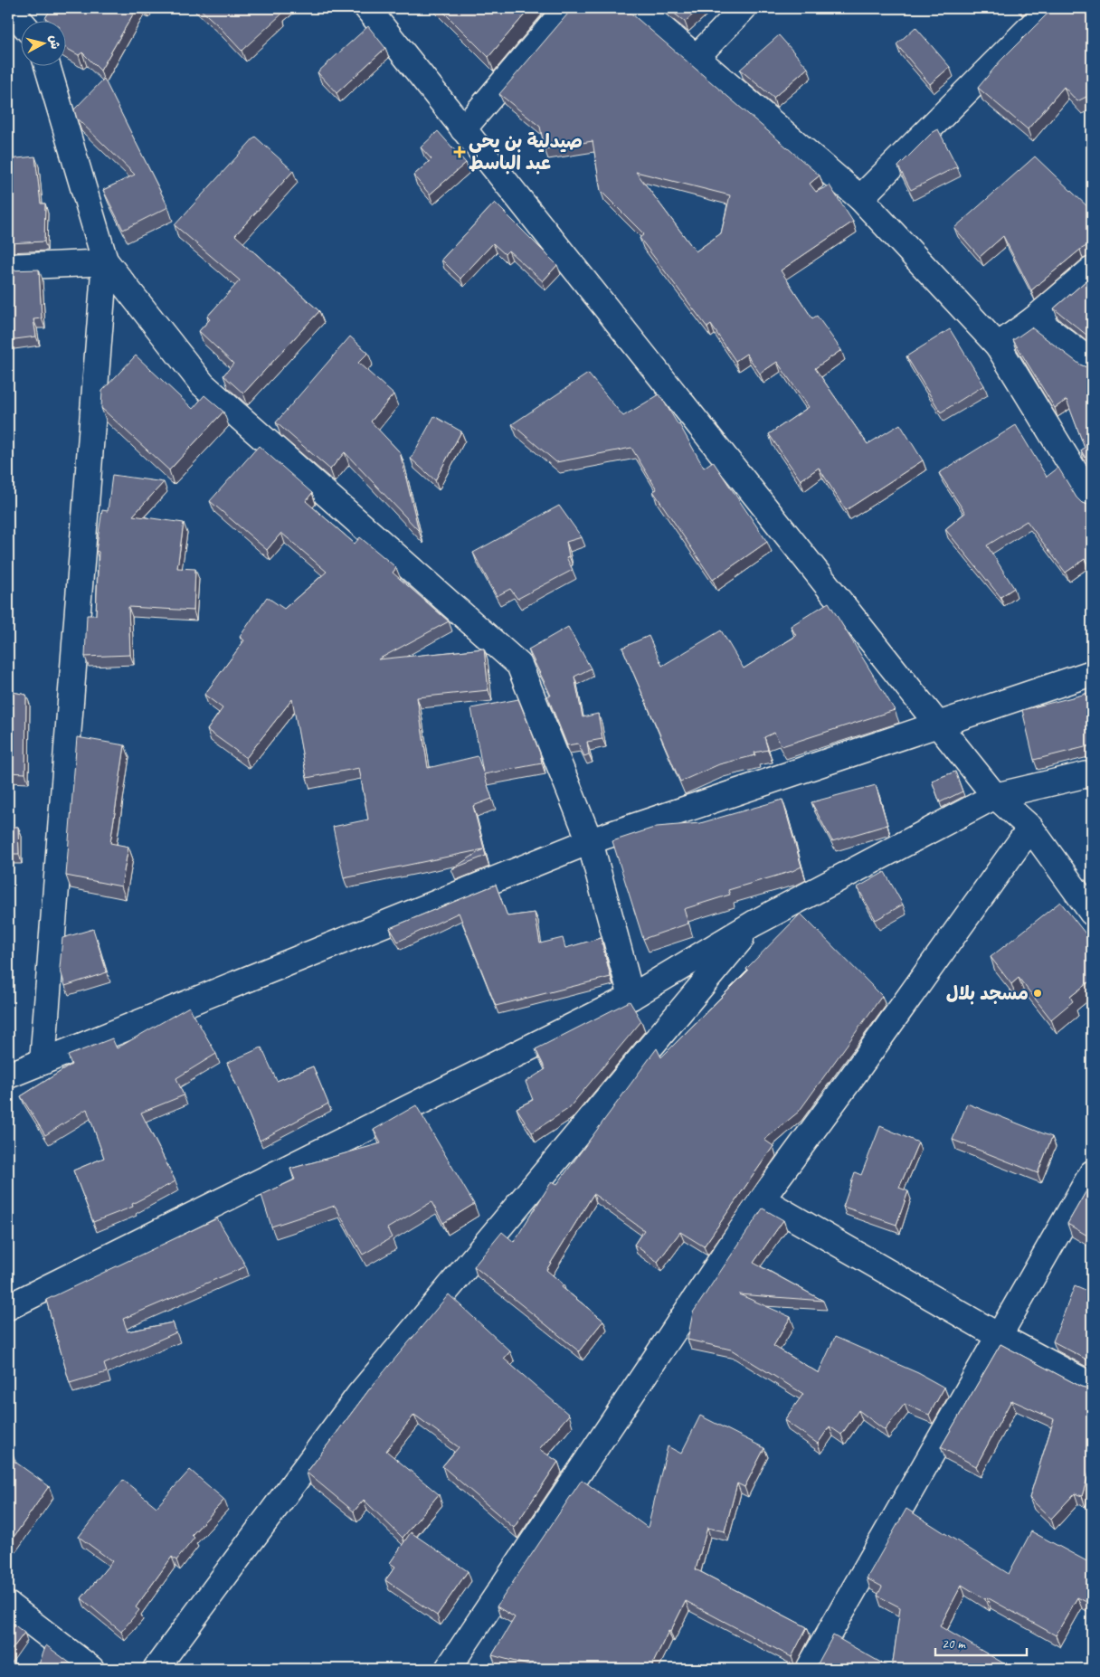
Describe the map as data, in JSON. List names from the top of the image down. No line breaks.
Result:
{"places":{"health":["صيدلية بن يحي عبد الباسط"],"other":["مسجد بلال"]},"scale_bar":"20 m","north":"right"}
